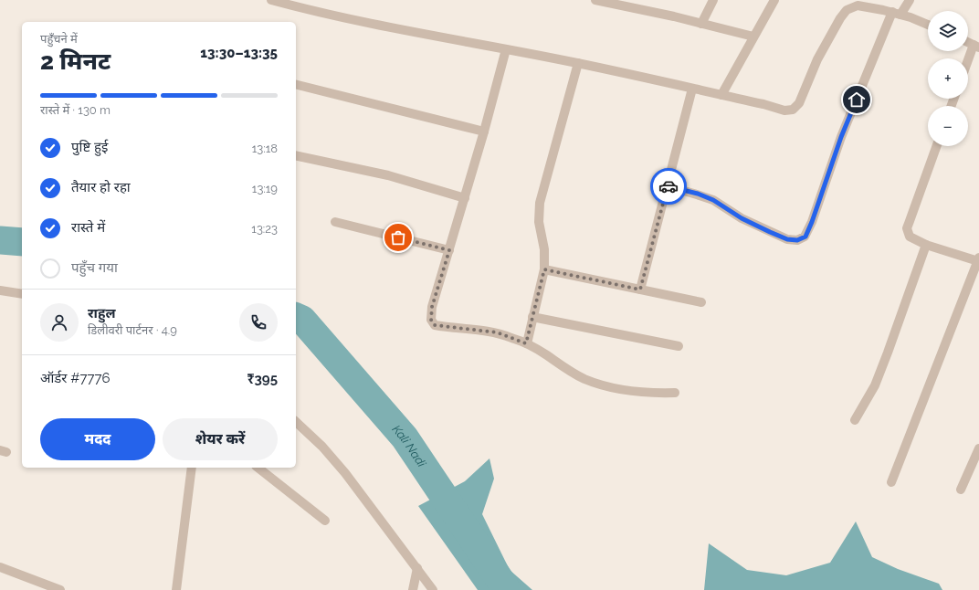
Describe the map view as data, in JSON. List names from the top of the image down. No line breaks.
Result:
{"water":["Kali Nadi"],"page":{"map_buttons":["+","−"],"heading":["2 मिनट","पहुँचने में","13:30–13:35"],"panel":["राहुल","डिलीवरी पार्टनर · 4.9","ऑर्डर #7776","₹395"],"bar":"रास्ते में · 130 m","list":[["पुष्टि हुई","13:18"],["तैयार हो रहा","13:19"],["रास्ते में","13:23"],"पहुँच गया"],"buttons":["मदद","शेयर करें"]}}
